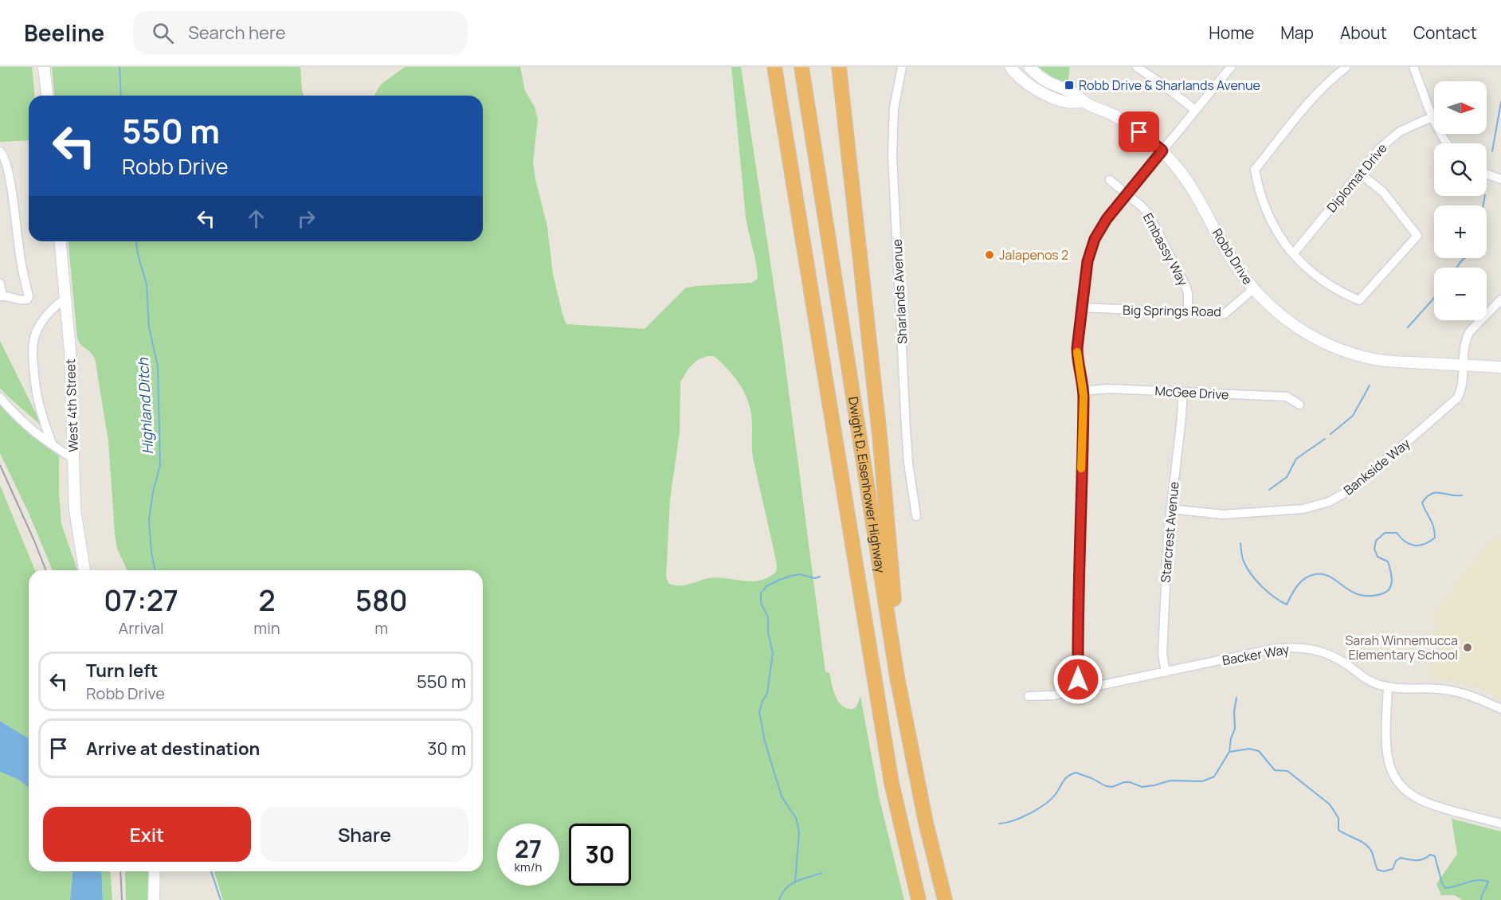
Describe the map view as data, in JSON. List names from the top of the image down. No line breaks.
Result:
{"streets":{"highway":["Dwight D. Eisenhower Highway"],"main road":["Robb Drive","West 4th Street"],"street":["Diplomat Drive","Embassy Way","Sharlands Avenue","Big Springs Road","McGee Drive","Bankside Way","Starcrest Avenue","Backer Way"]},"crossings":[["Embassy Way","Big Springs Road"],["Robb Drive","Big Springs Road"],["Robb Drive","Bankside Way"],["McGee Drive","Starcrest Avenue"],["Bankside Way","Starcrest Avenue"],["Starcrest Avenue","Backer Way"]],"water":["Highland Ditch"],"places":{"transit":["Robb Drive & Sharlands Avenue"],"other":["Jalapenos 2","Sarah Winnemucca Elementary School"]},"north":"right","page":{"header":"Beeline","search":"Search here","nav":["Home","Map","About","Contact"],"map_buttons":["+","−"],"turn":["550 m","Robb Drive"],"eta":["07:27","Arrival","2","min","580","m"],"list":[{"name":"Turn left","note":"Robb Drive","value":"550 m"},{"name":"Arrive at destination","value":"30 m"}],"buttons":["Exit","Share"],"speed":"27 km/h","limit":"30"}}
